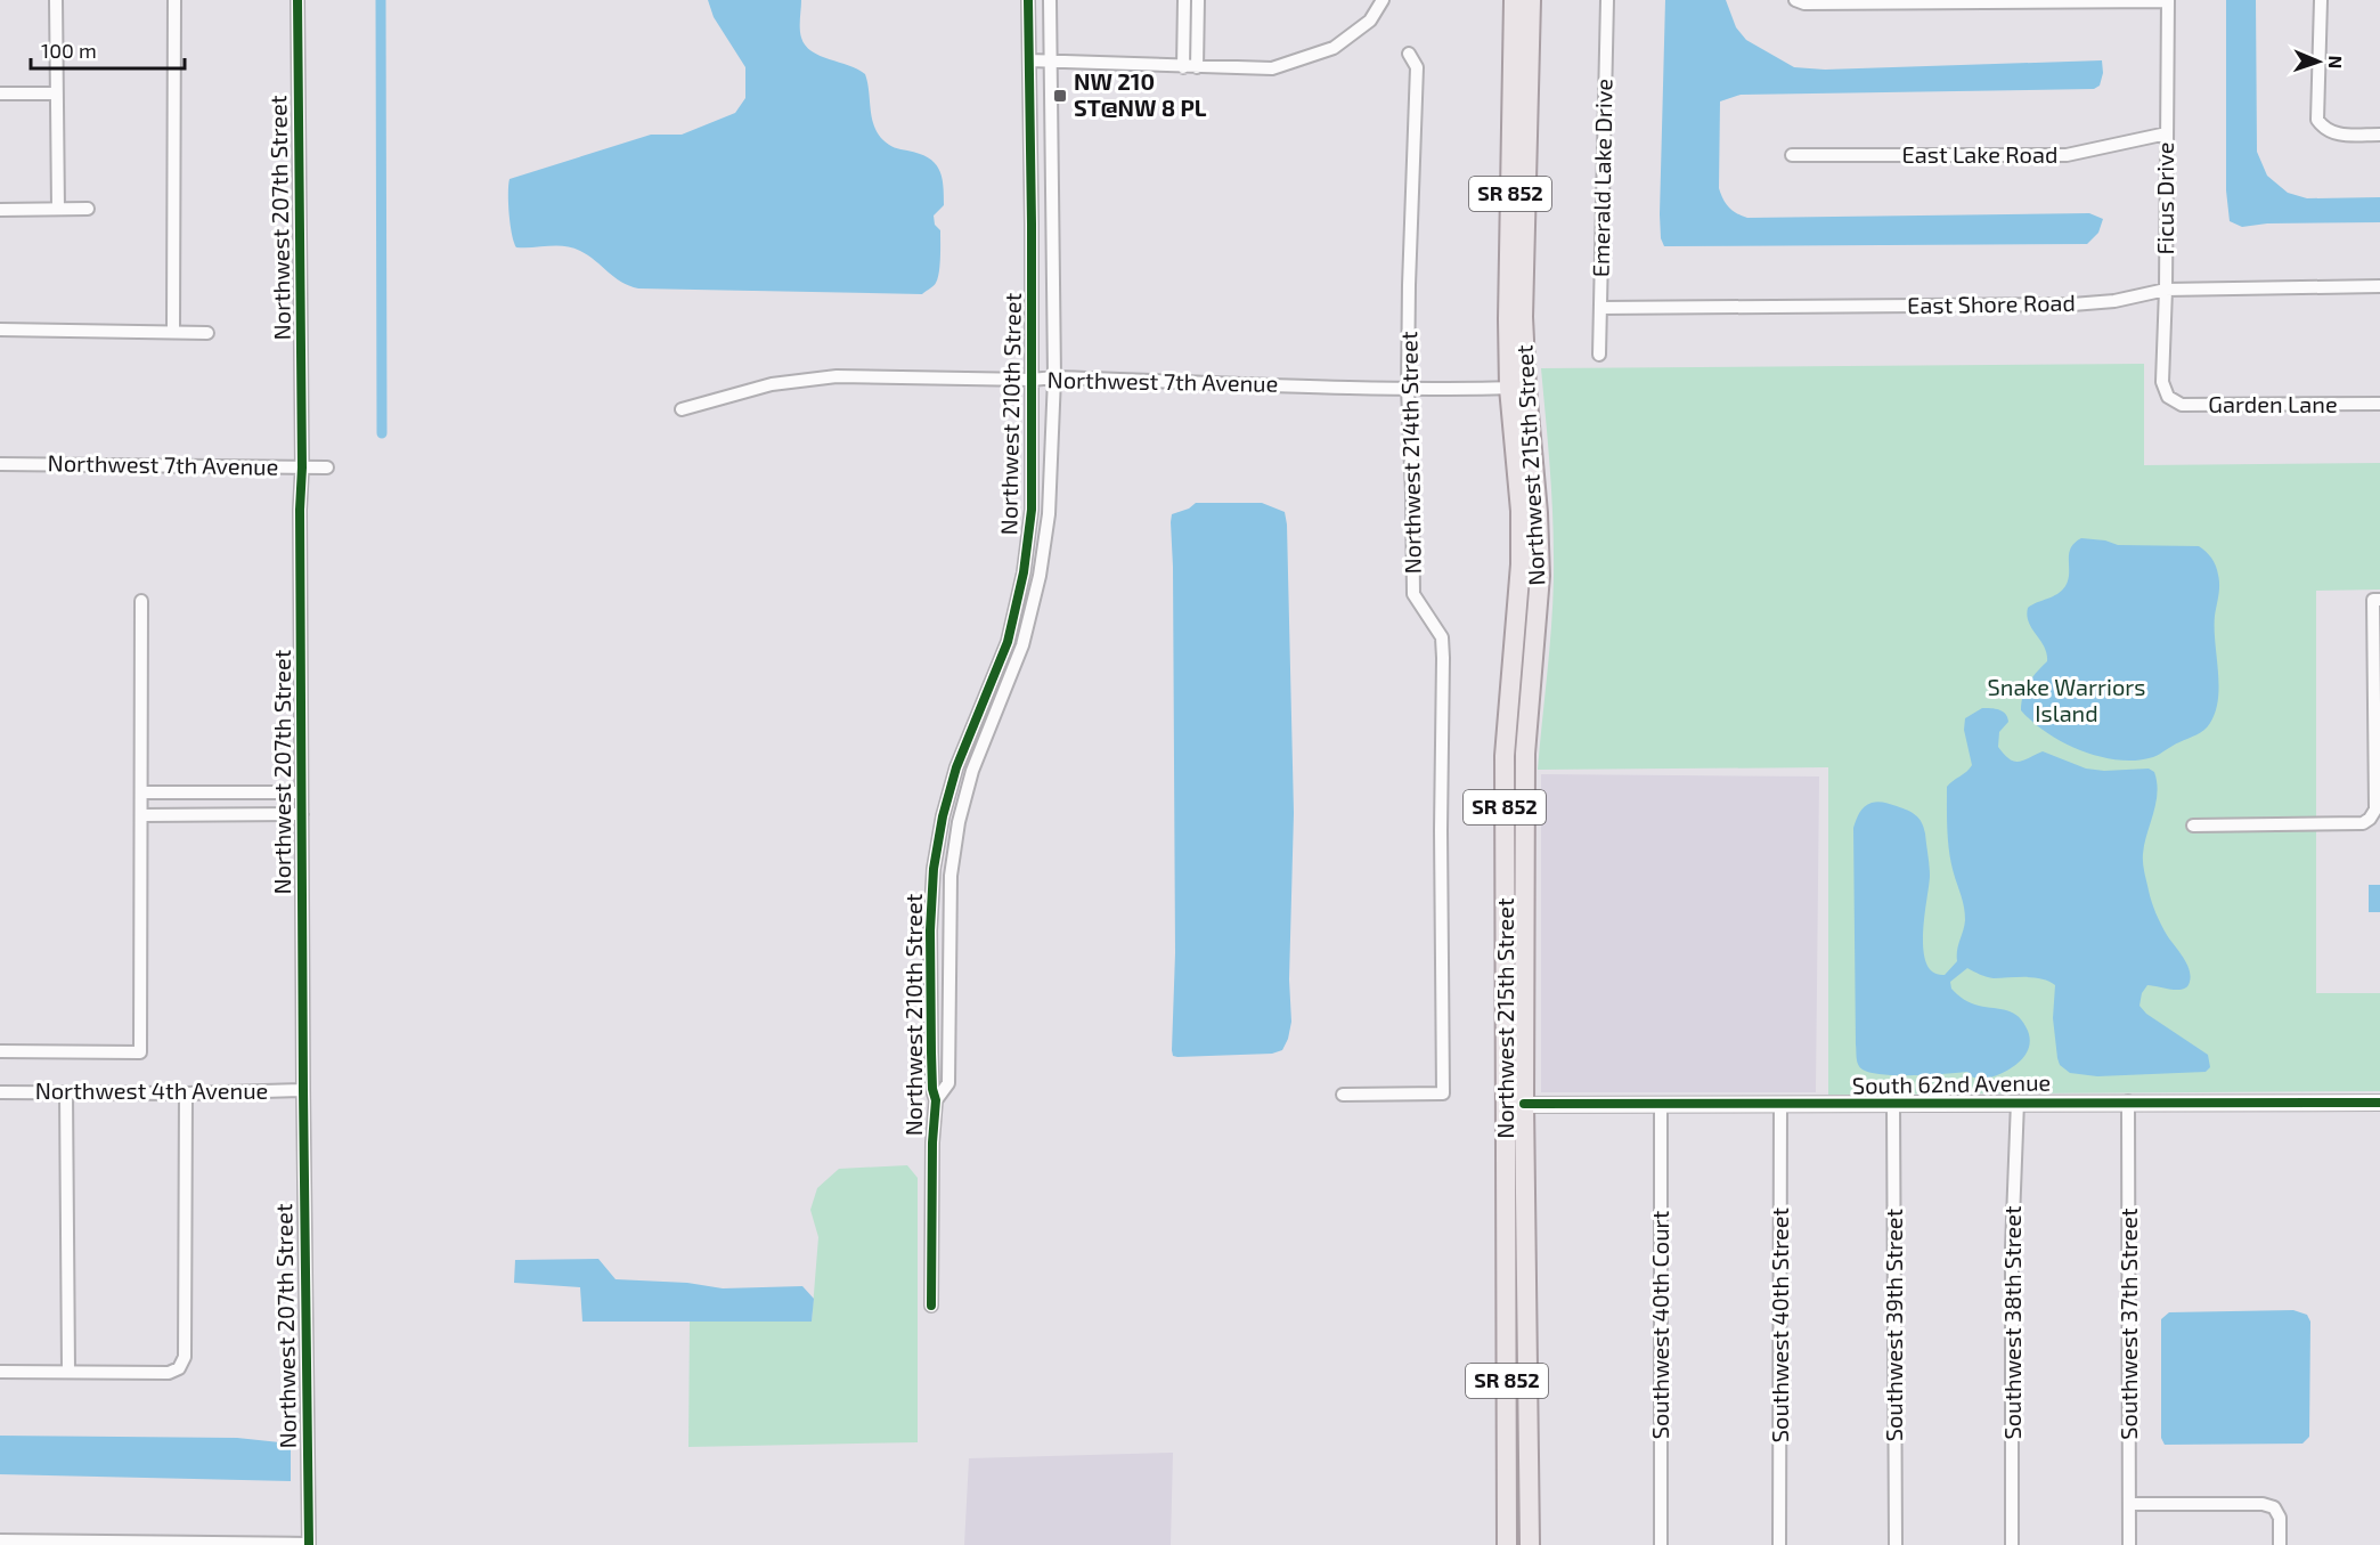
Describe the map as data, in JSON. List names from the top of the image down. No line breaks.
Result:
{"streets":{"main road":["SR 852","Northwest 215th Street"],"street":["East Lake Road","Emerald Lake Drive","Ficus Drive","Northwest 207th Street","East Shore Road","Northwest 7th Avenue","Garden Lane","Northwest 210th Street","Northwest 214th Street","South 62nd Avenue","Northwest 4th Avenue","Southwest 38th Street","Southwest 37th Street","Southwest 40th Court","Southwest 40th Street","Southwest 39th Street"]},"crossings":[["East Lake Road","Ficus Drive"],["Emerald Lake Drive","East Shore Road"],["Ficus Drive","East Shore Road"],["Ficus Drive","Garden Lane"],["Northwest 207th Street","Northwest 7th Avenue"],["Northwest 207th Street","Northwest 4th Avenue"],["Northwest 7th Avenue","Northwest 210th Street"],["Northwest 7th Avenue","Northwest 214th Street"],["Northwest 7th Avenue","Northwest 215th Street"],["Northwest 215th Street","South 62nd Avenue"],["South 62nd Avenue","Southwest 38th Street"],["South 62nd Avenue","Southwest 37th Street"],["South 62nd Avenue","Southwest 40th Court"],["South 62nd Avenue","Southwest 40th Street"],["South 62nd Avenue","Southwest 39th Street"]],"parks":["Snake Warriors Island"],"places":{"transit":["NW 210 ST@NW 8 PL"]},"scale_bar":"100 m","north":"right"}
